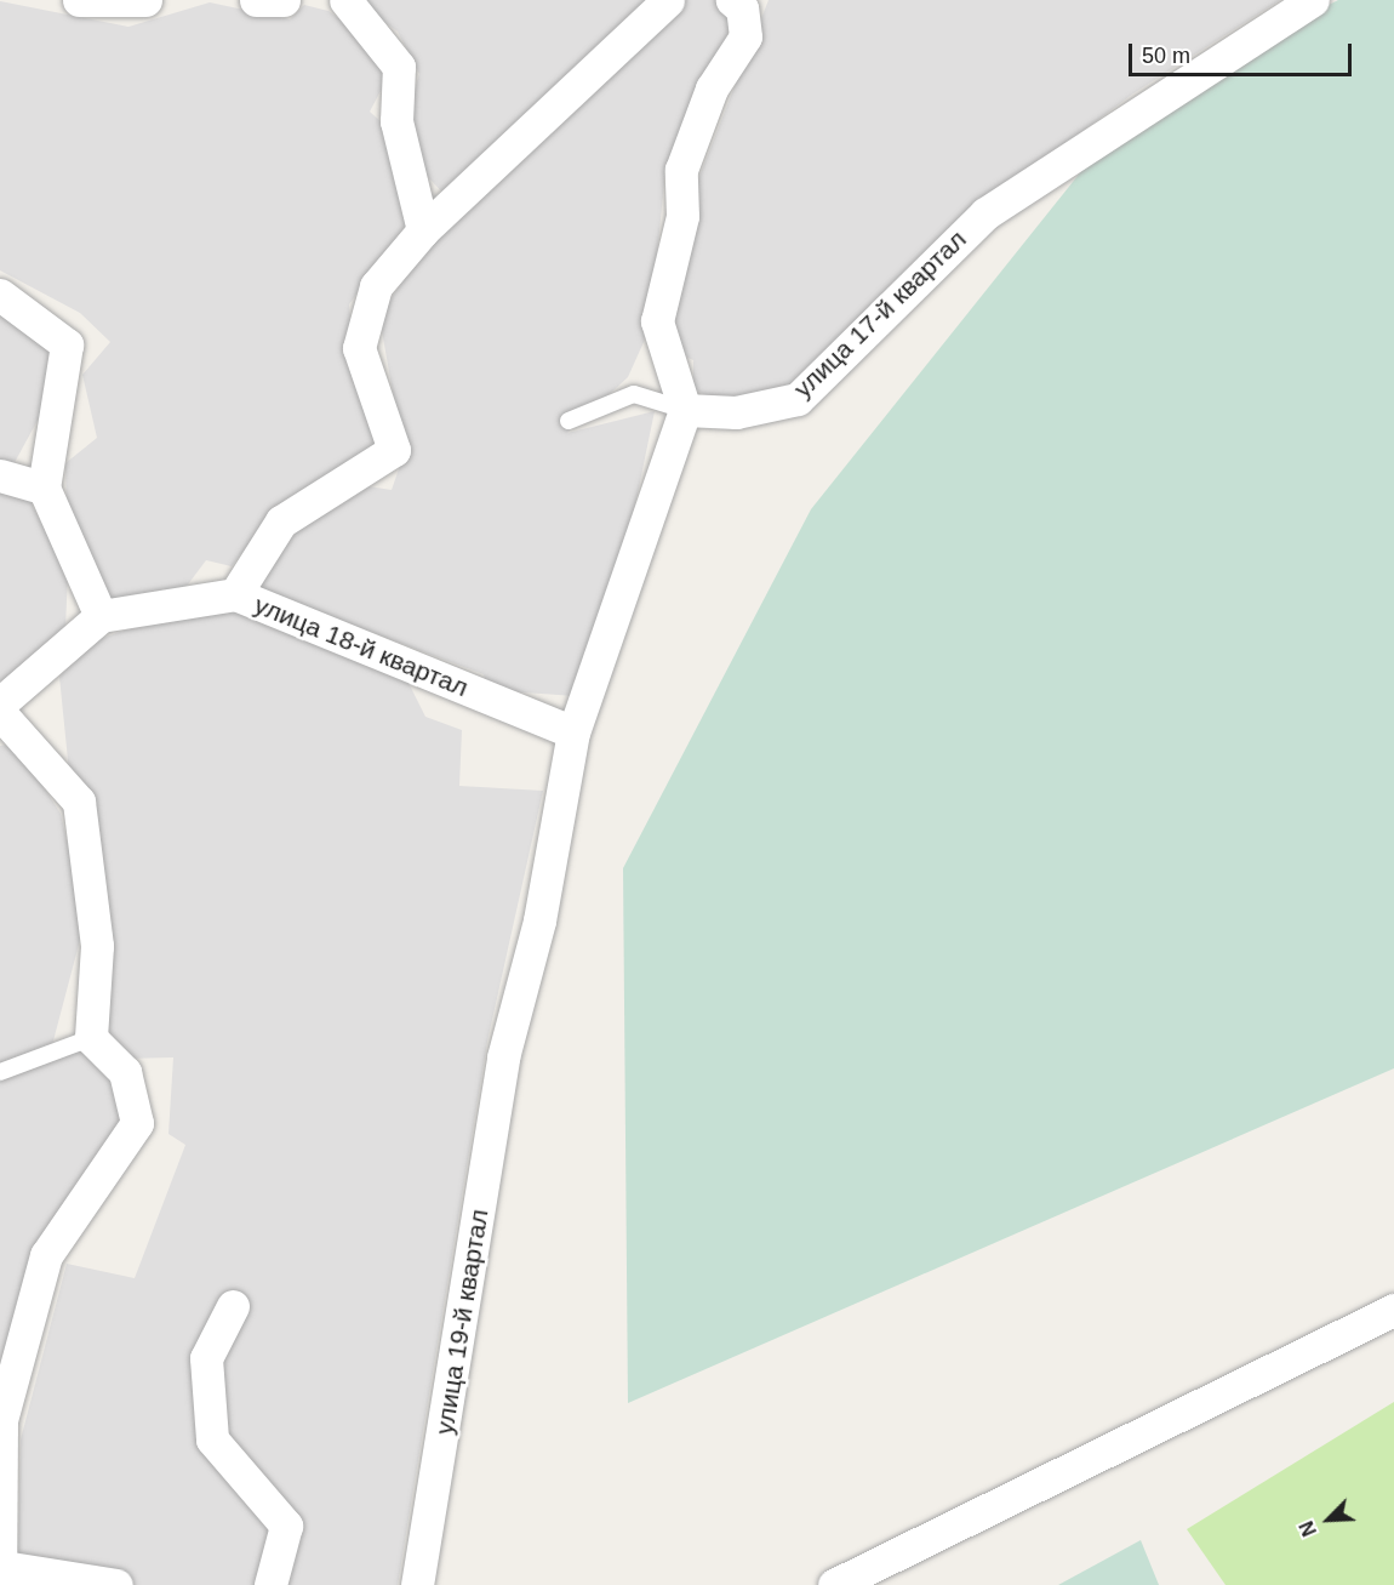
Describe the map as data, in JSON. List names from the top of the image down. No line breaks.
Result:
{"streets":{"street":["улица 17-й квартал","улица 18-й квартал","улица 19-й квартал"]},"crossings":[["улица 18-й квартал","улица 19-й квартал"]],"scale_bar":"50 m","north":"bottom left"}
